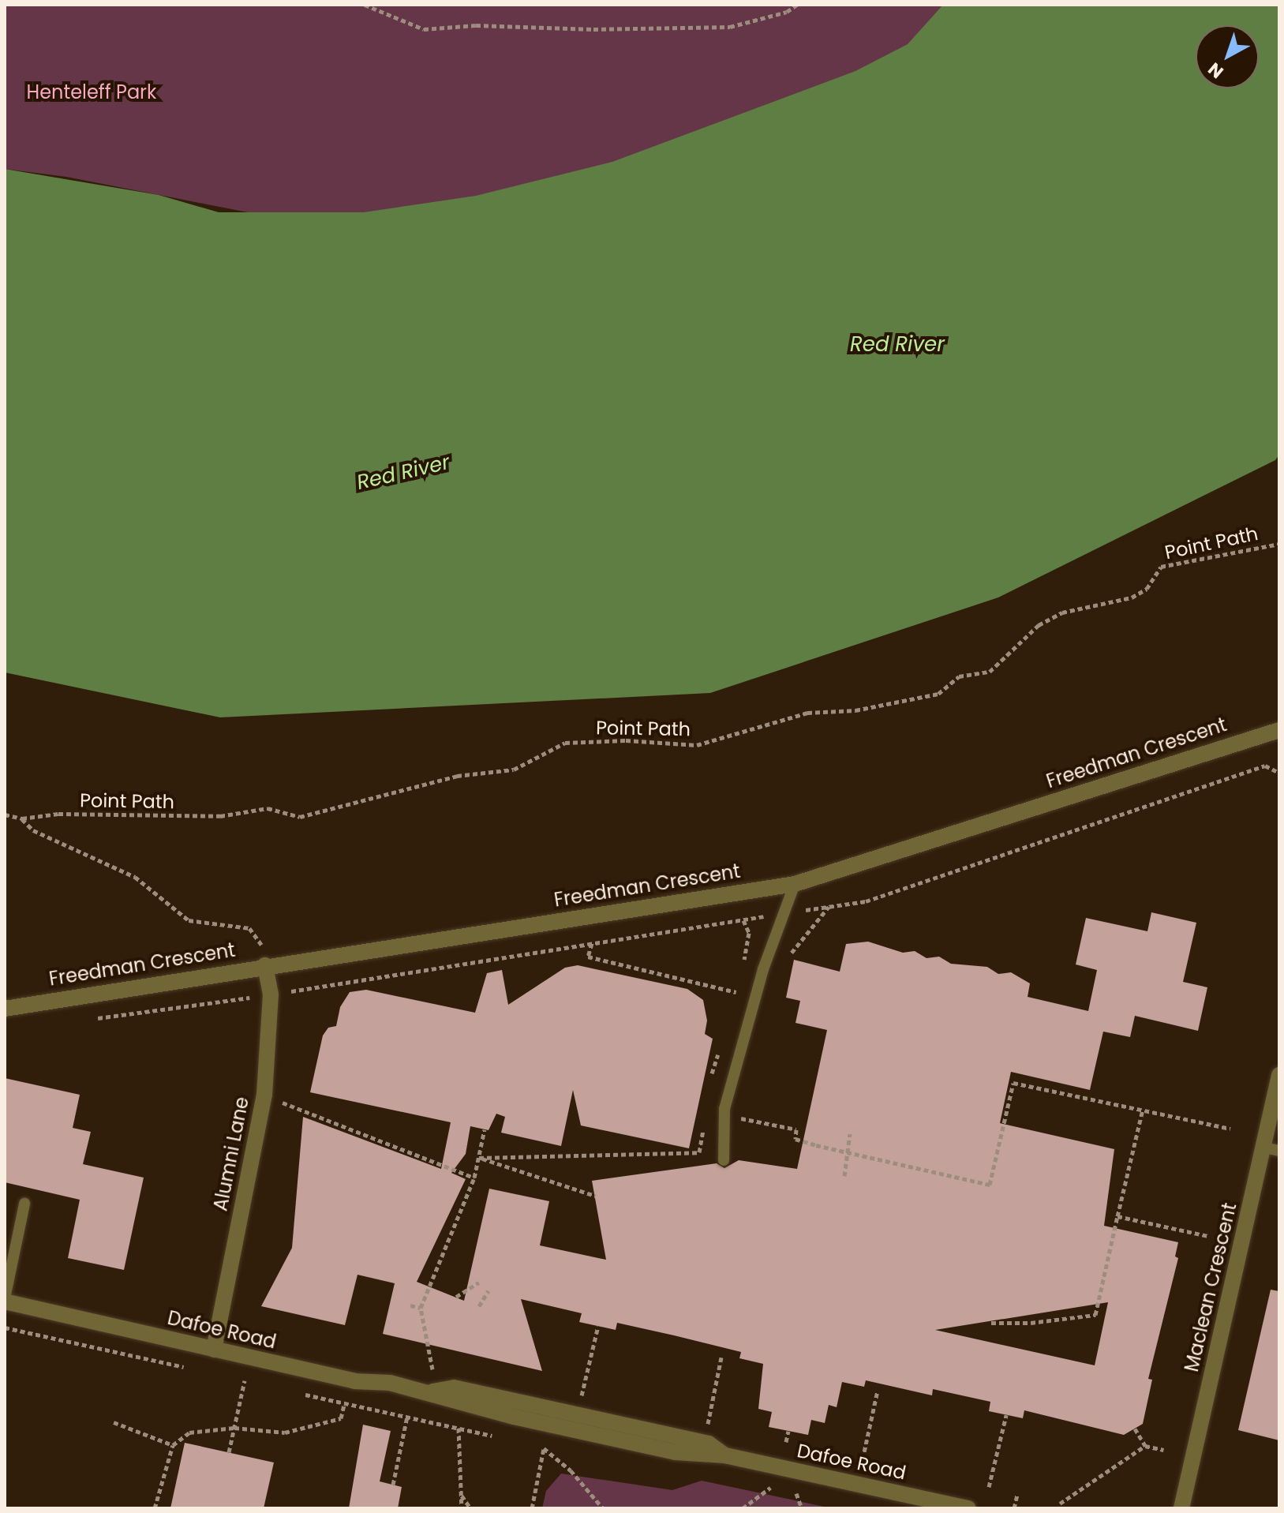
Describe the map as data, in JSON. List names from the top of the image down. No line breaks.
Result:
{"streets":{"street":["Freedman Crescent","Alumni Lane","Maclean Crescent","Dafoe Road"],"path":["Point Path"]},"crossings":[["Freedman Crescent","Alumni Lane"],["Alumni Lane","Dafoe Road"]],"water":["Red River"],"parks":["Henteleff Park"],"north":"bottom left"}
